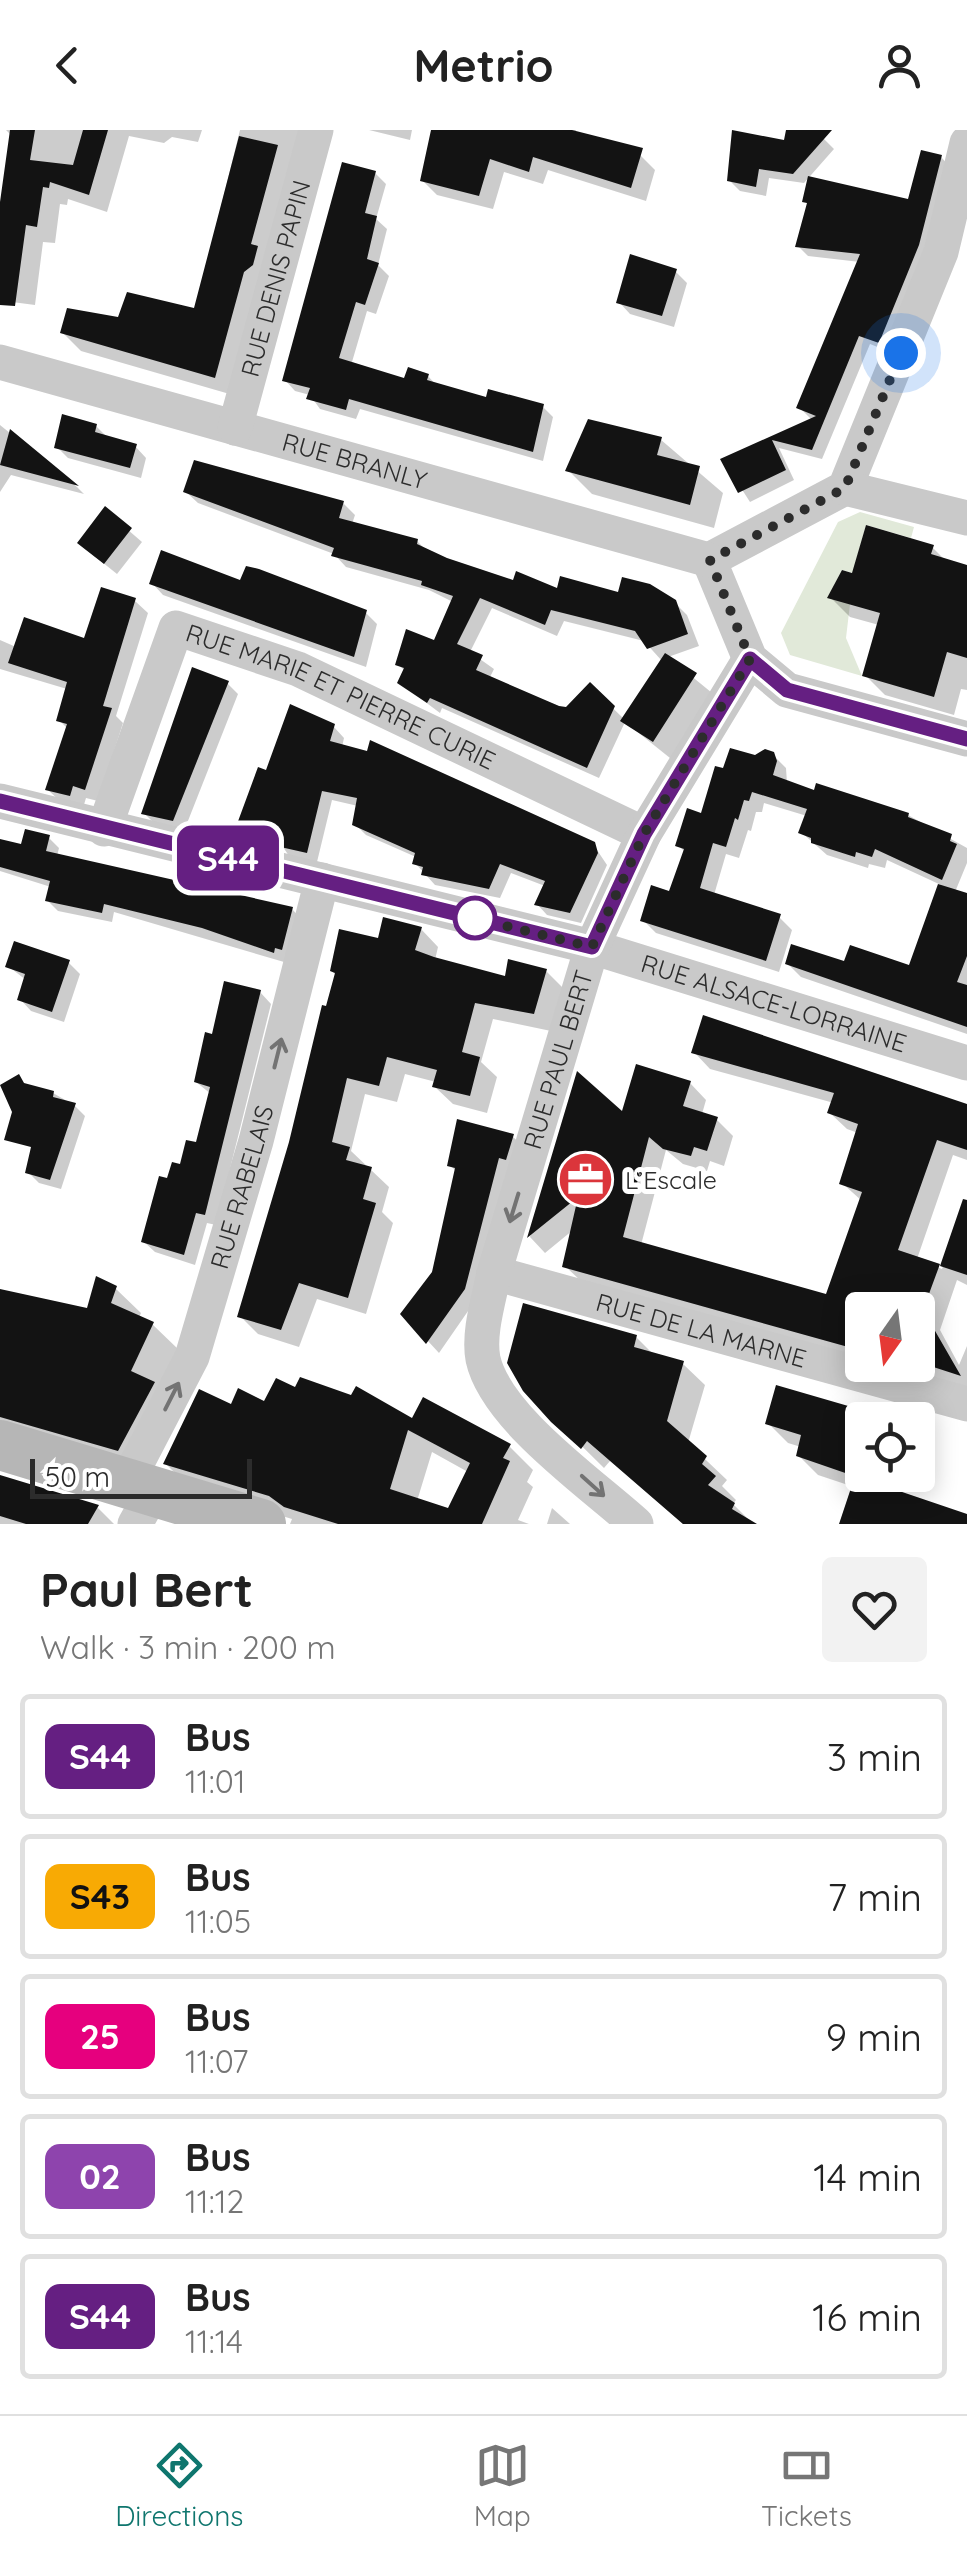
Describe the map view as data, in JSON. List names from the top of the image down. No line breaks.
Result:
{"streets":{"street":["RUE DENIS PAPIN","RUE BRANLY","RUE MARIE ET PIERRE CURIE","RUE ALSACE-LORRAINE","RUE PAUL BERT","RUE RABELAIS","RUE DE LA MARNE"]},"crossings":[["RUE DENIS PAPIN","RUE BRANLY"],["RUE MARIE ET PIERRE CURIE","RUE ALSACE-LORRAINE"],["RUE MARIE ET PIERRE CURIE","RUE PAUL BERT"],["RUE ALSACE-LORRAINE","RUE PAUL BERT"],["RUE ALSACE-LORRAINE","RUE RABELAIS"],["RUE PAUL BERT","RUE DE LA MARNE"]],"one_way":["RUE PAUL BERT","RUE RABELAIS"],"places":{"office":["L’Escale"]},"lines":["bus line S44"],"scale_bar":"50 m","north":"bottom","page":{"header":"Metrio","on_map":"S44","scale":"50 m","heading":["Paul Bert","Walk · 3 min · 200 m"],"list":[{"mark":"S44","name":"Bus","note":"11:01","value":"3 min"},{"mark":"S43","name":"Bus","note":"11:05","value":"7 min"},{"mark":"25","name":"Bus","note":"11:07","value":"9 min"},{"mark":"02","name":"Bus","note":"11:12","value":"14 min"},{"mark":"S44","name":"Bus","note":"11:14","value":"16 min"}],"tabs":["Directions","Map","Tickets"]}}
